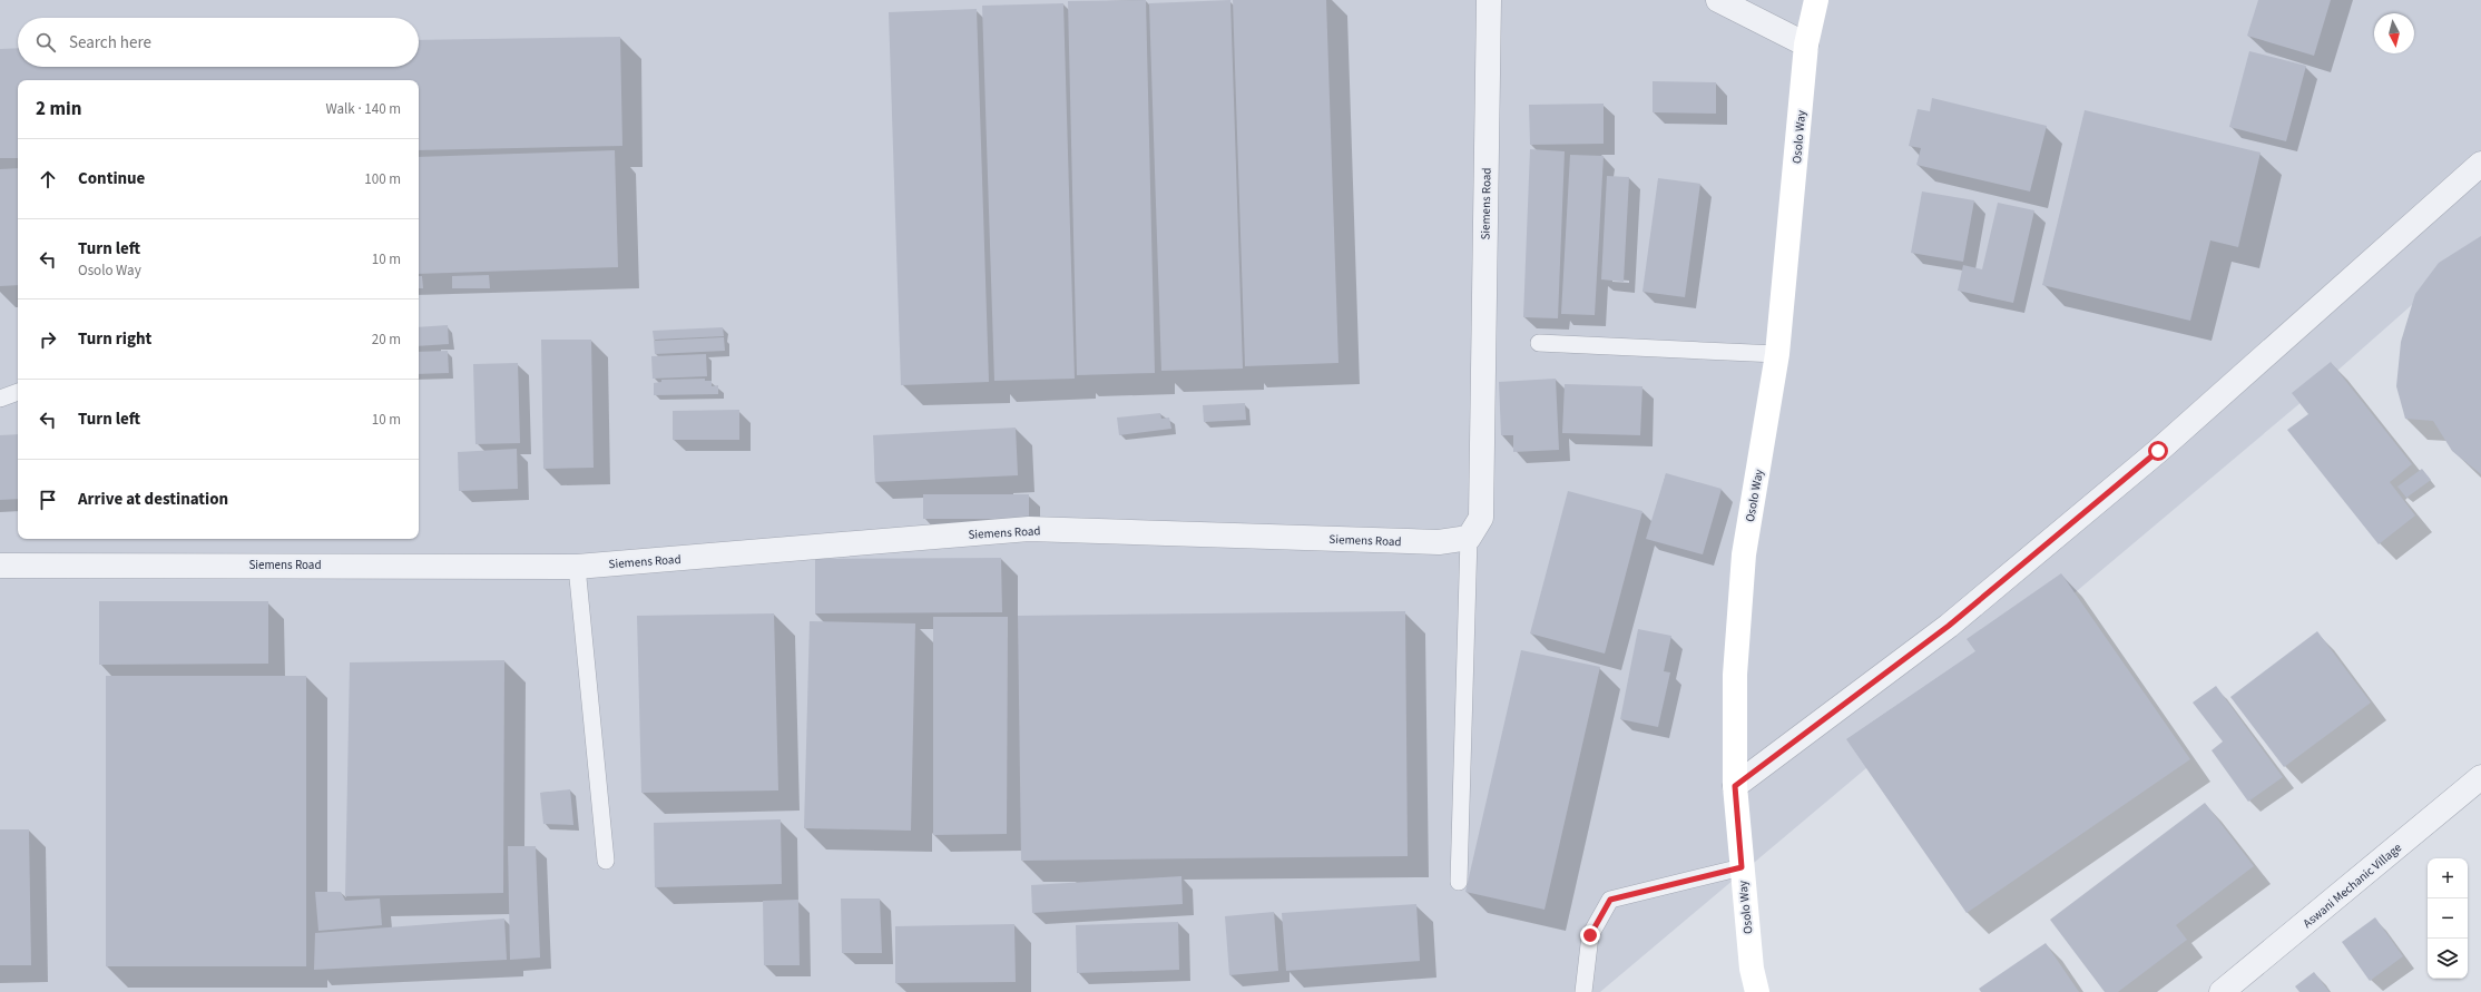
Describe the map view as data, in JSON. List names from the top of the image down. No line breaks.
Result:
{"streets":{"main road":["Osolo Way"],"street":["Siemens Road","Aswani Mechanic Village"]},"north":"bottom","page":{"search":"Search here","heading":["2 min","Walk · 140 m"],"list":[["Continue","100 m"],["Turn left","Osolo Way","10 m"],["Turn right","20 m"],["Turn left","10 m"],"Arrive at destination"],"map_buttons":["+","−"]}}
